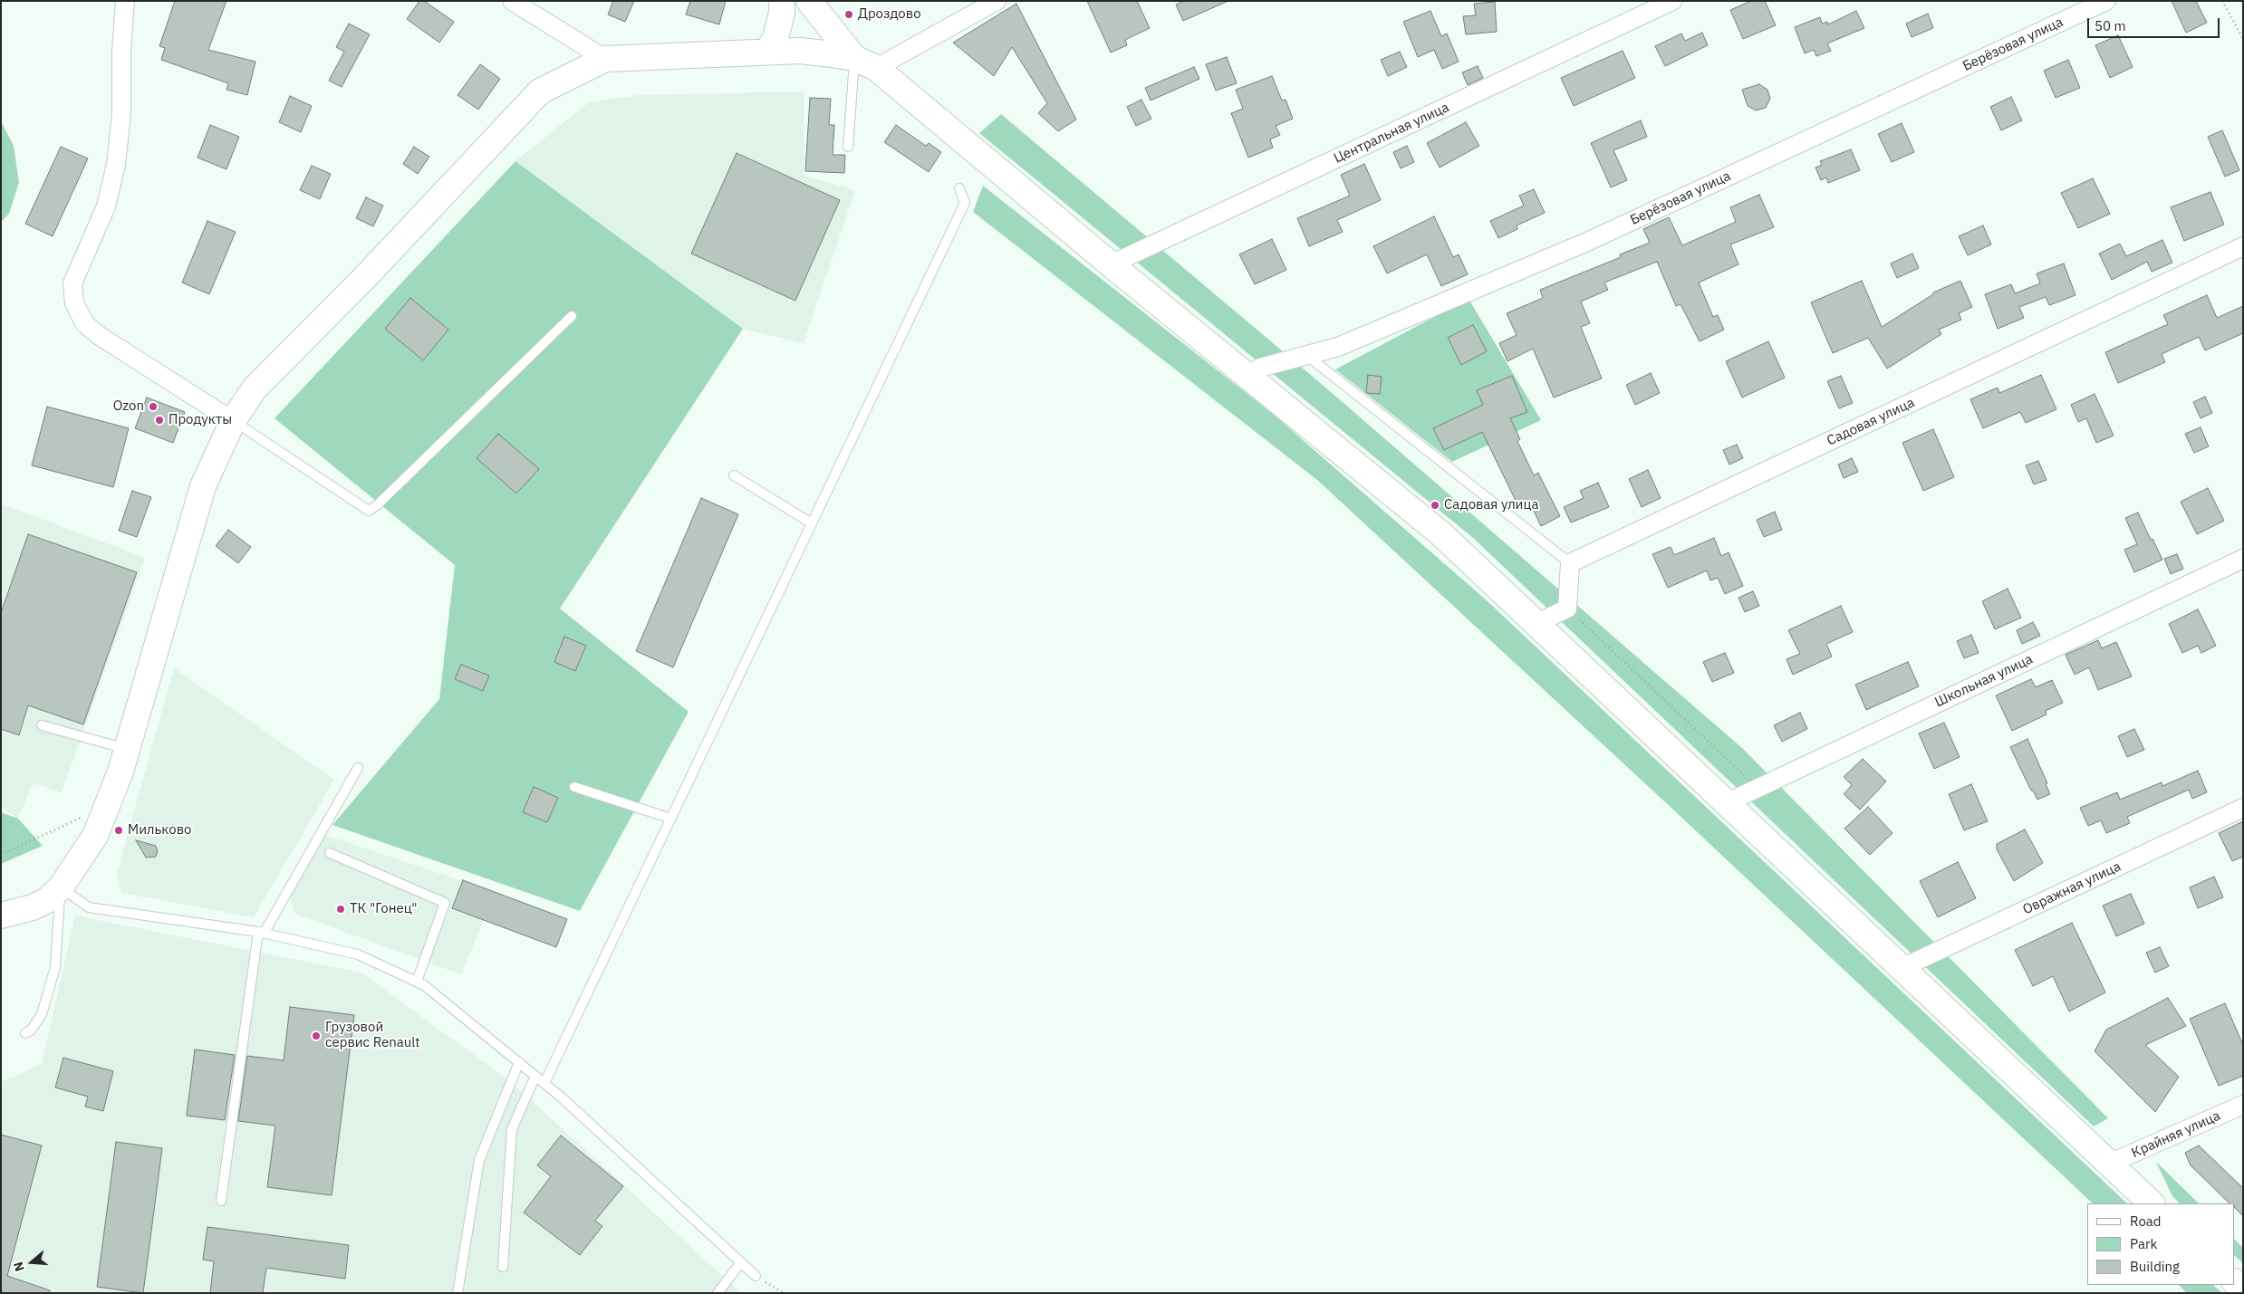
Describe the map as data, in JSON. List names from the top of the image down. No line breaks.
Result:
{"streets":{"street":["Берёзовая улица","Центральная улица","Садовая улица","Школьная улица","Овражная улица","Крайняя улица"]},"places":["Дроздово","Ozon","Продукты","Садовая улица","Мильково","ТК \"Гонец\"","Грузовой сервис Renault"],"legend":["Road","Park","Building"],"scale_bar":"50 m","north":"left"}
